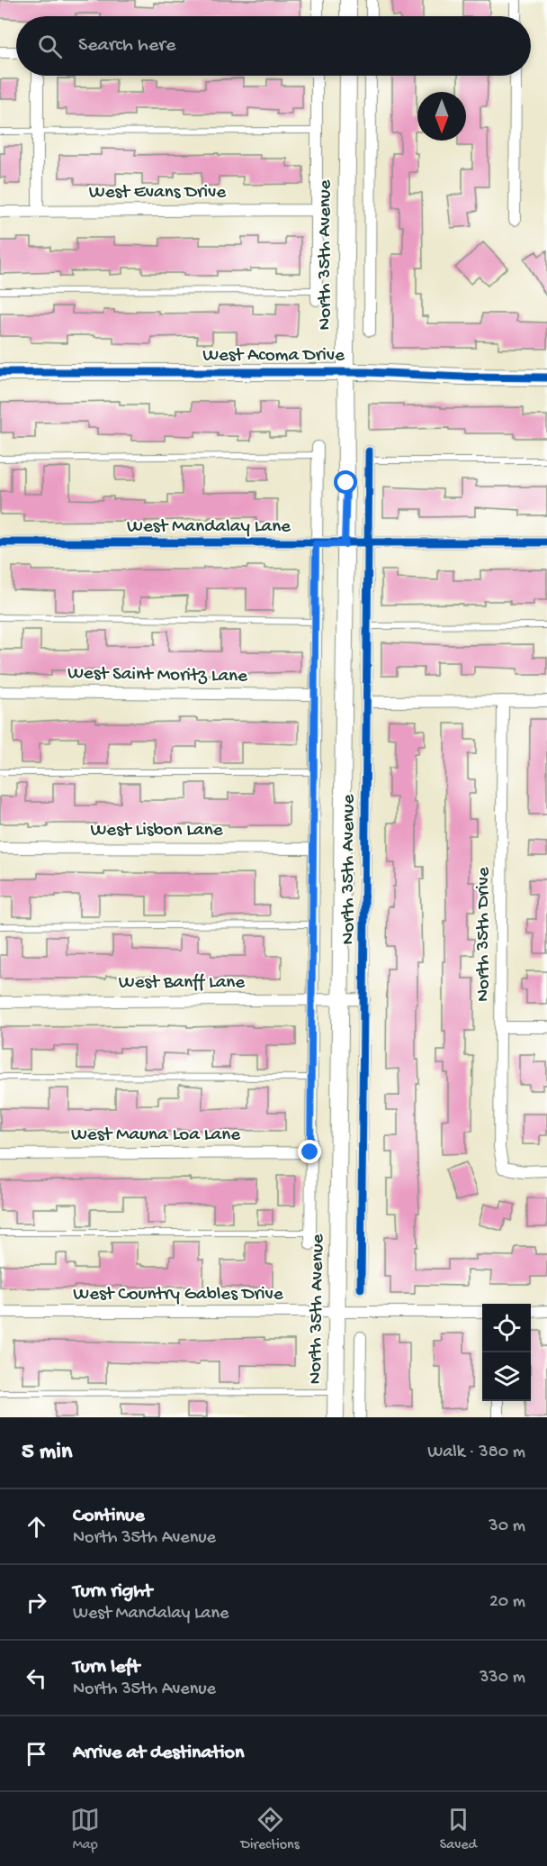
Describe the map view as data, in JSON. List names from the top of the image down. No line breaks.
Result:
{"streets":{"main road":["North 35th Avenue","West Acoma Drive"],"street":["West Evans Drive","West Mandalay Lane","West Saint Moritz Lane","West Lisbon Lane","North 35th Drive","West Banff Lane","West Mauna Loa Lane","West Country Gables Drive"]},"crossings":[["West Evans Drive","North 35th Avenue"],["North 35th Avenue","West Acoma Drive"],["North 35th Avenue","West Mandalay Lane"],["North 35th Avenue","West Saint Moritz Lane"],["North 35th Avenue","West Lisbon Lane"],["North 35th Avenue","West Banff Lane"],["North 35th Avenue","West Mauna Loa Lane"],["North 35th Avenue","West Country Gables Drive"]],"north":"bottom","page":{"search":"Search here","heading":["5 min","Walk · 380 m"],"list":[["Continue","North 35th Avenue","30 m"],["Turn right","West Mandalay Lane","20 m"],["Turn left","North 35th Avenue","330 m"],"Arrive at destination"],"nav":["Map","Directions","Saved"]}}
